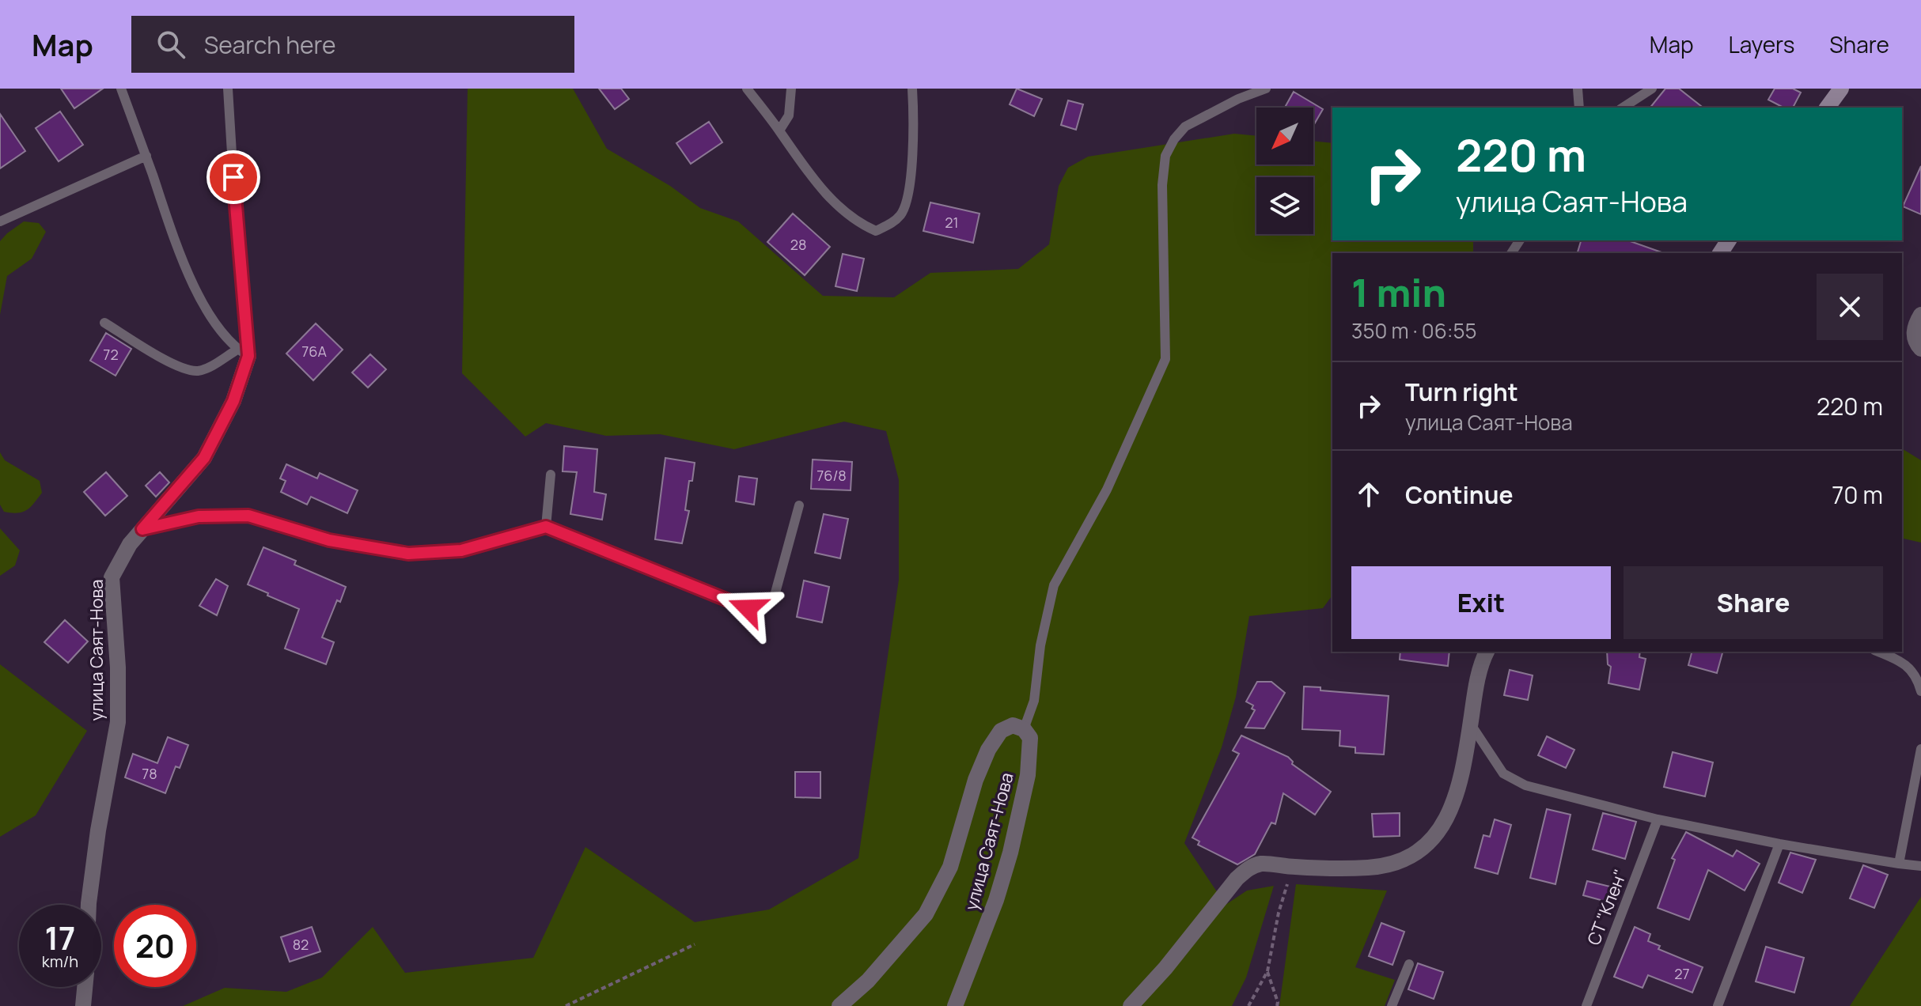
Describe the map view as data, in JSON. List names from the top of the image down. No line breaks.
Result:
{"streets":{"street":["улица Саят-Нова"],"lane":["СТ \"Клен\""]},"house_numbers":["21","28","76А","72","76/8","78","82","27"],"north":"bottom left","page":{"header":"Map","search":"Search here","nav":["Map","Layers","Share"],"turn":["220 m","улица Саят-Нова"],"heading":["1 min","350 m · 06:55"],"list":[{"name":"Turn right","note":"улица Саят-Нова","value":"220 m"},{"name":"Continue","value":"70 m"}],"buttons":["Exit","Share"],"speed":"17 km/h","limit":"20"}}
